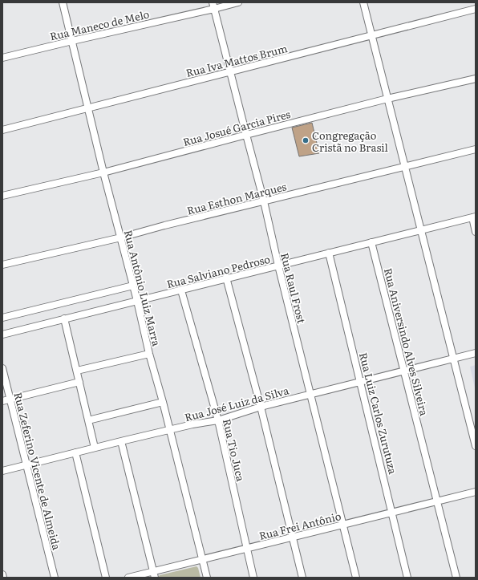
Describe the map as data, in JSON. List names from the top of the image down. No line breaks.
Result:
{"streets":{"street":["Rua Maneco de Melo","Rua Iva Mattos Brum","Rua Josué Garcia Pires","Rua Esthon Marques","Rua Salviano Pedroso","Rua Antônio Luiz Marra","Rua Raul Frost","Rua Aniversindo Alves Silveira","Rua José Luiz da Silva","Rua Luiz Carlos Zurutuza","Rua Tio Juca","Rua Zeferino Vicente de Almeida","Rua Frei Antônio"]},"crossings":[["Rua Maneco de Melo","Rua Antônio Luiz Marra"],["Rua Maneco de Melo","Rua Raul Frost"],["Rua Iva Mattos Brum","Rua Antônio Luiz Marra"],["Rua Iva Mattos Brum","Rua Raul Frost"],["Rua Josué Garcia Pires","Rua Antônio Luiz Marra"],["Rua Josué Garcia Pires","Rua Raul Frost"],["Rua Esthon Marques","Rua Antônio Luiz Marra"],["Rua Esthon Marques","Rua Raul Frost"],["Rua Salviano Pedroso","Rua Antônio Luiz Marra"],["Rua Salviano Pedroso","Rua Raul Frost"],["Rua Salviano Pedroso","Rua Aniversindo Alves Silveira"],["Rua Salviano Pedroso","Rua Luiz Carlos Zurutuza"],["Rua Salviano Pedroso","Rua Tio Juca"],["Rua Antônio Luiz Marra","Rua José Luiz da Silva"],["Rua Antônio Luiz Marra","Rua Frei Antônio"],["Rua Raul Frost","Rua José Luiz da Silva"],["Rua Raul Frost","Rua Frei Antônio"],["Rua Aniversindo Alves Silveira","Rua José Luiz da Silva"],["Rua Aniversindo Alves Silveira","Rua Frei Antônio"],["Rua José Luiz da Silva","Rua Luiz Carlos Zurutuza"],["Rua José Luiz da Silva","Rua Tio Juca"],["Rua José Luiz da Silva","Rua Zeferino Vicente de Almeida"],["Rua Luiz Carlos Zurutuza","Rua Frei Antônio"],["Rua Tio Juca","Rua Frei Antônio"]],"places":["Congregação Cristã no Brasil"]}
